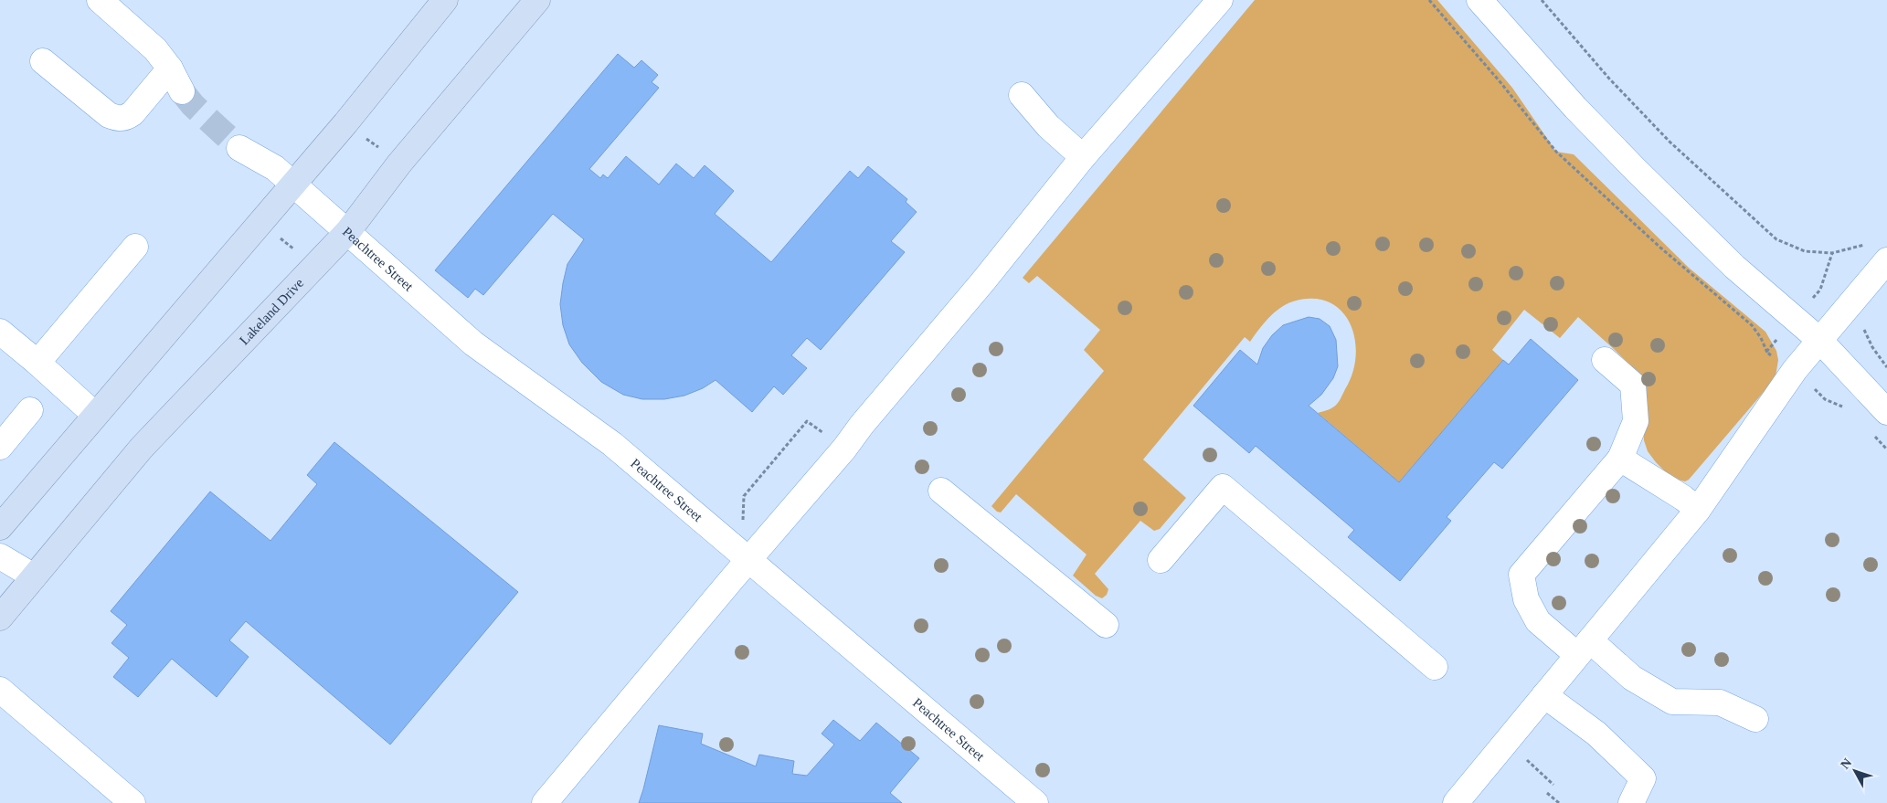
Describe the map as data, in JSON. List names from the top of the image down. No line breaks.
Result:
{"streets":{"main road":["Lakeland Drive"],"street":["Peachtree Street"]},"crossings":[["Peachtree Street","Lakeland Drive"]],"north":"top left"}
